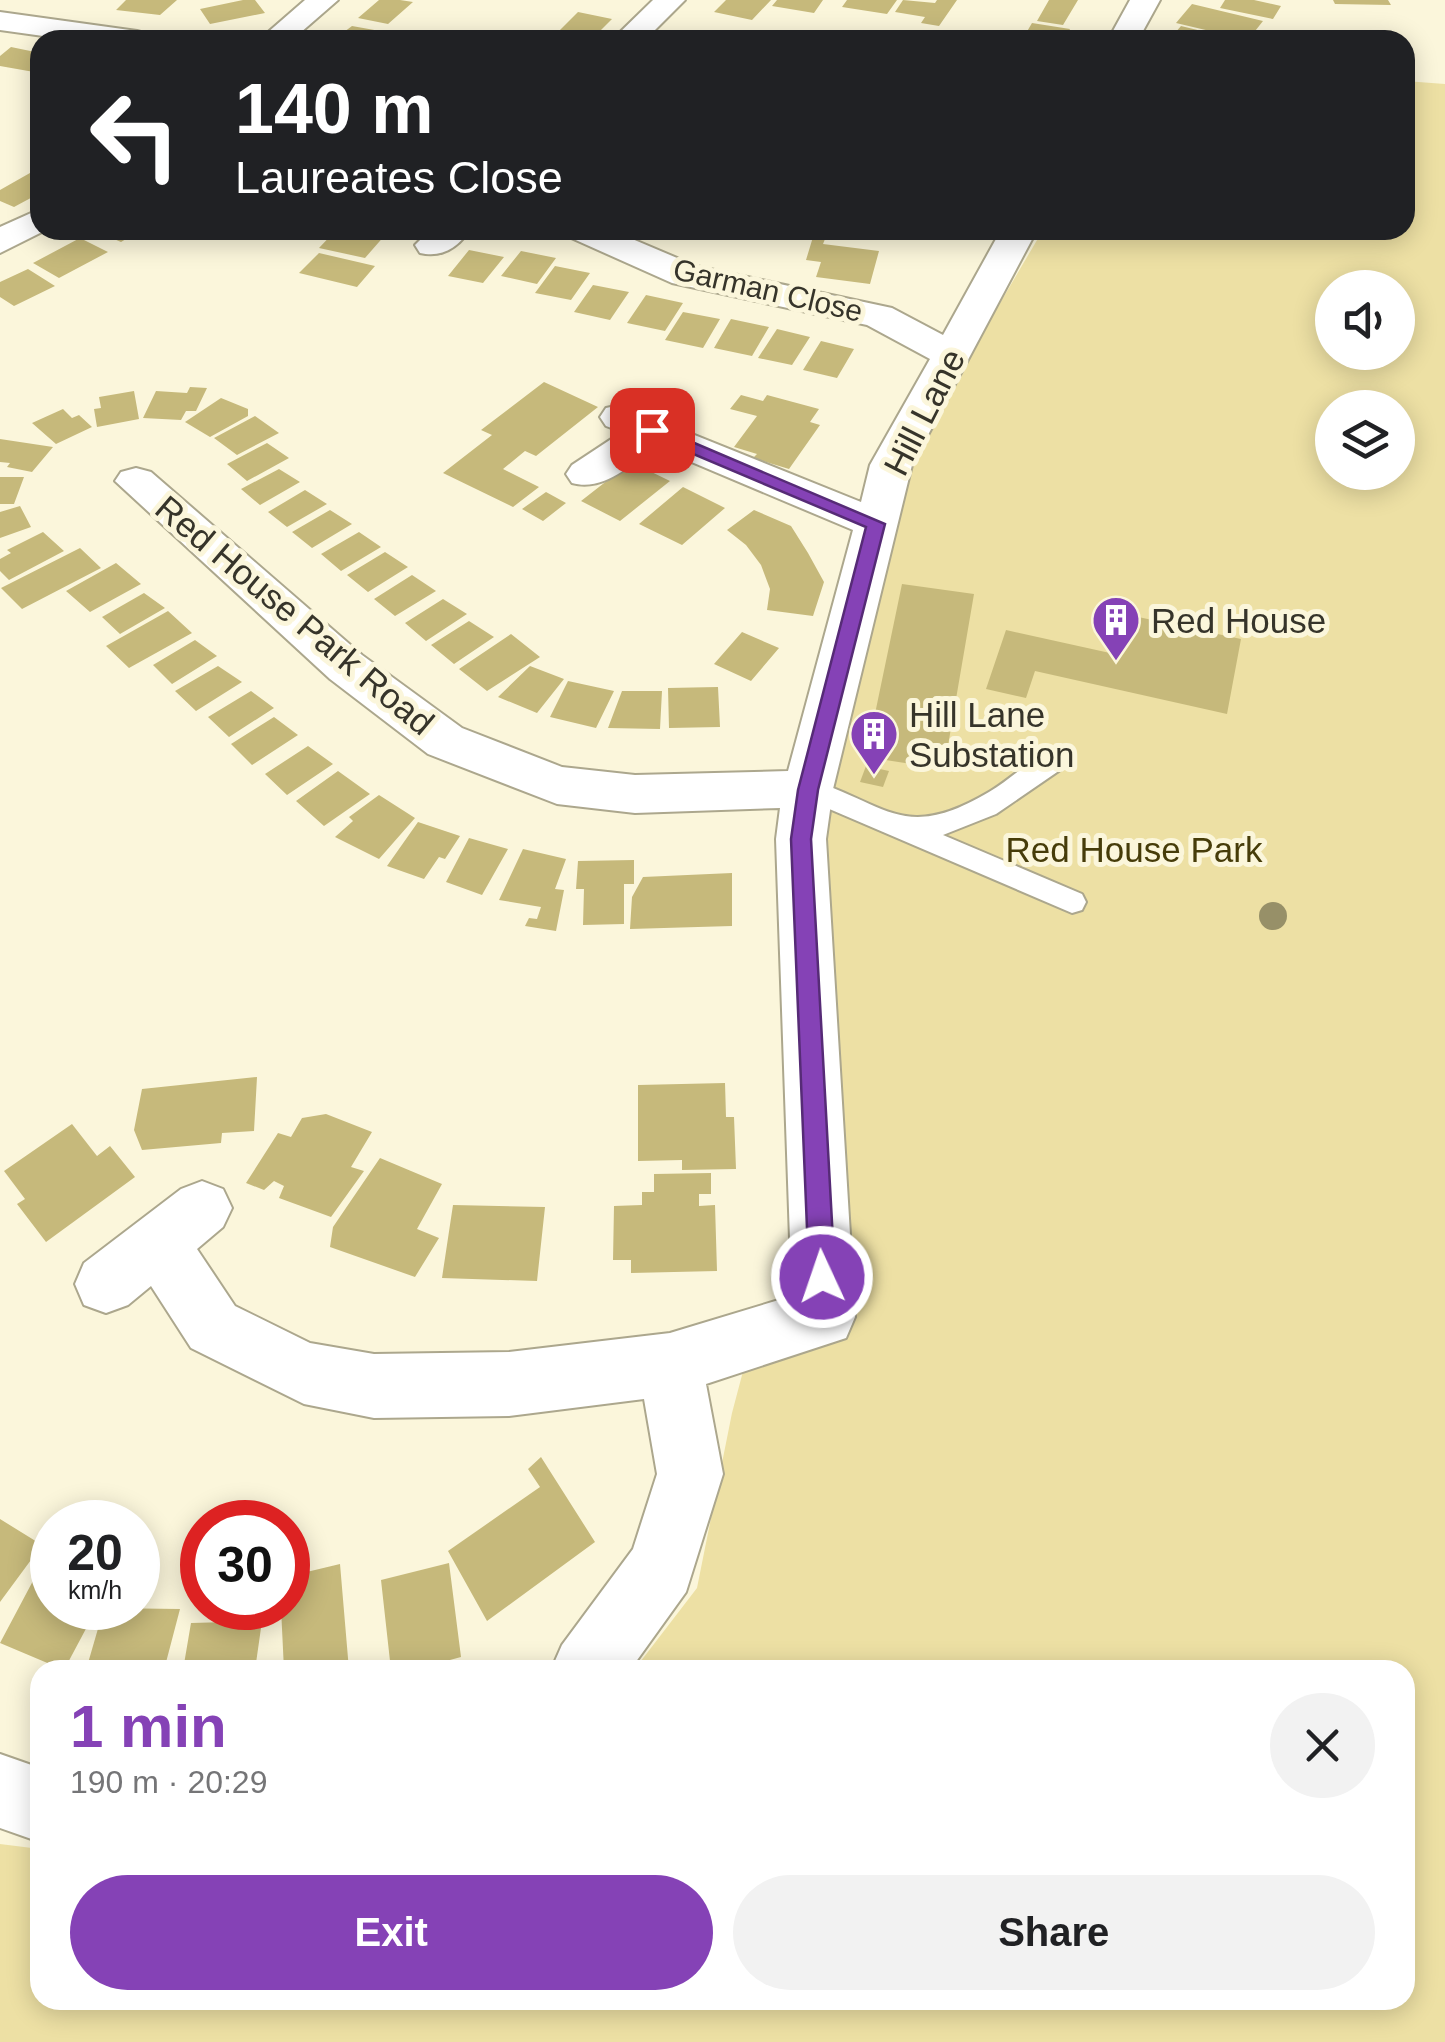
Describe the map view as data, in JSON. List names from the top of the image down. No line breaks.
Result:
{"streets":{"street":["Garman Close","Hill Lane","Red House Park Road"]},"crossings":[["Garman Close","Hill Lane"],["Hill Lane","Red House Park Road"]],"parks":["Red House Park"],"places":{"building":["Red House","Hill Lane Substation"]},"page":{"turn":["140 m","Laureates Close"],"speed":"20 km/h","limit":"30","heading":["1 min","190 m · 20:29"],"buttons":["Exit","Share"]}}
